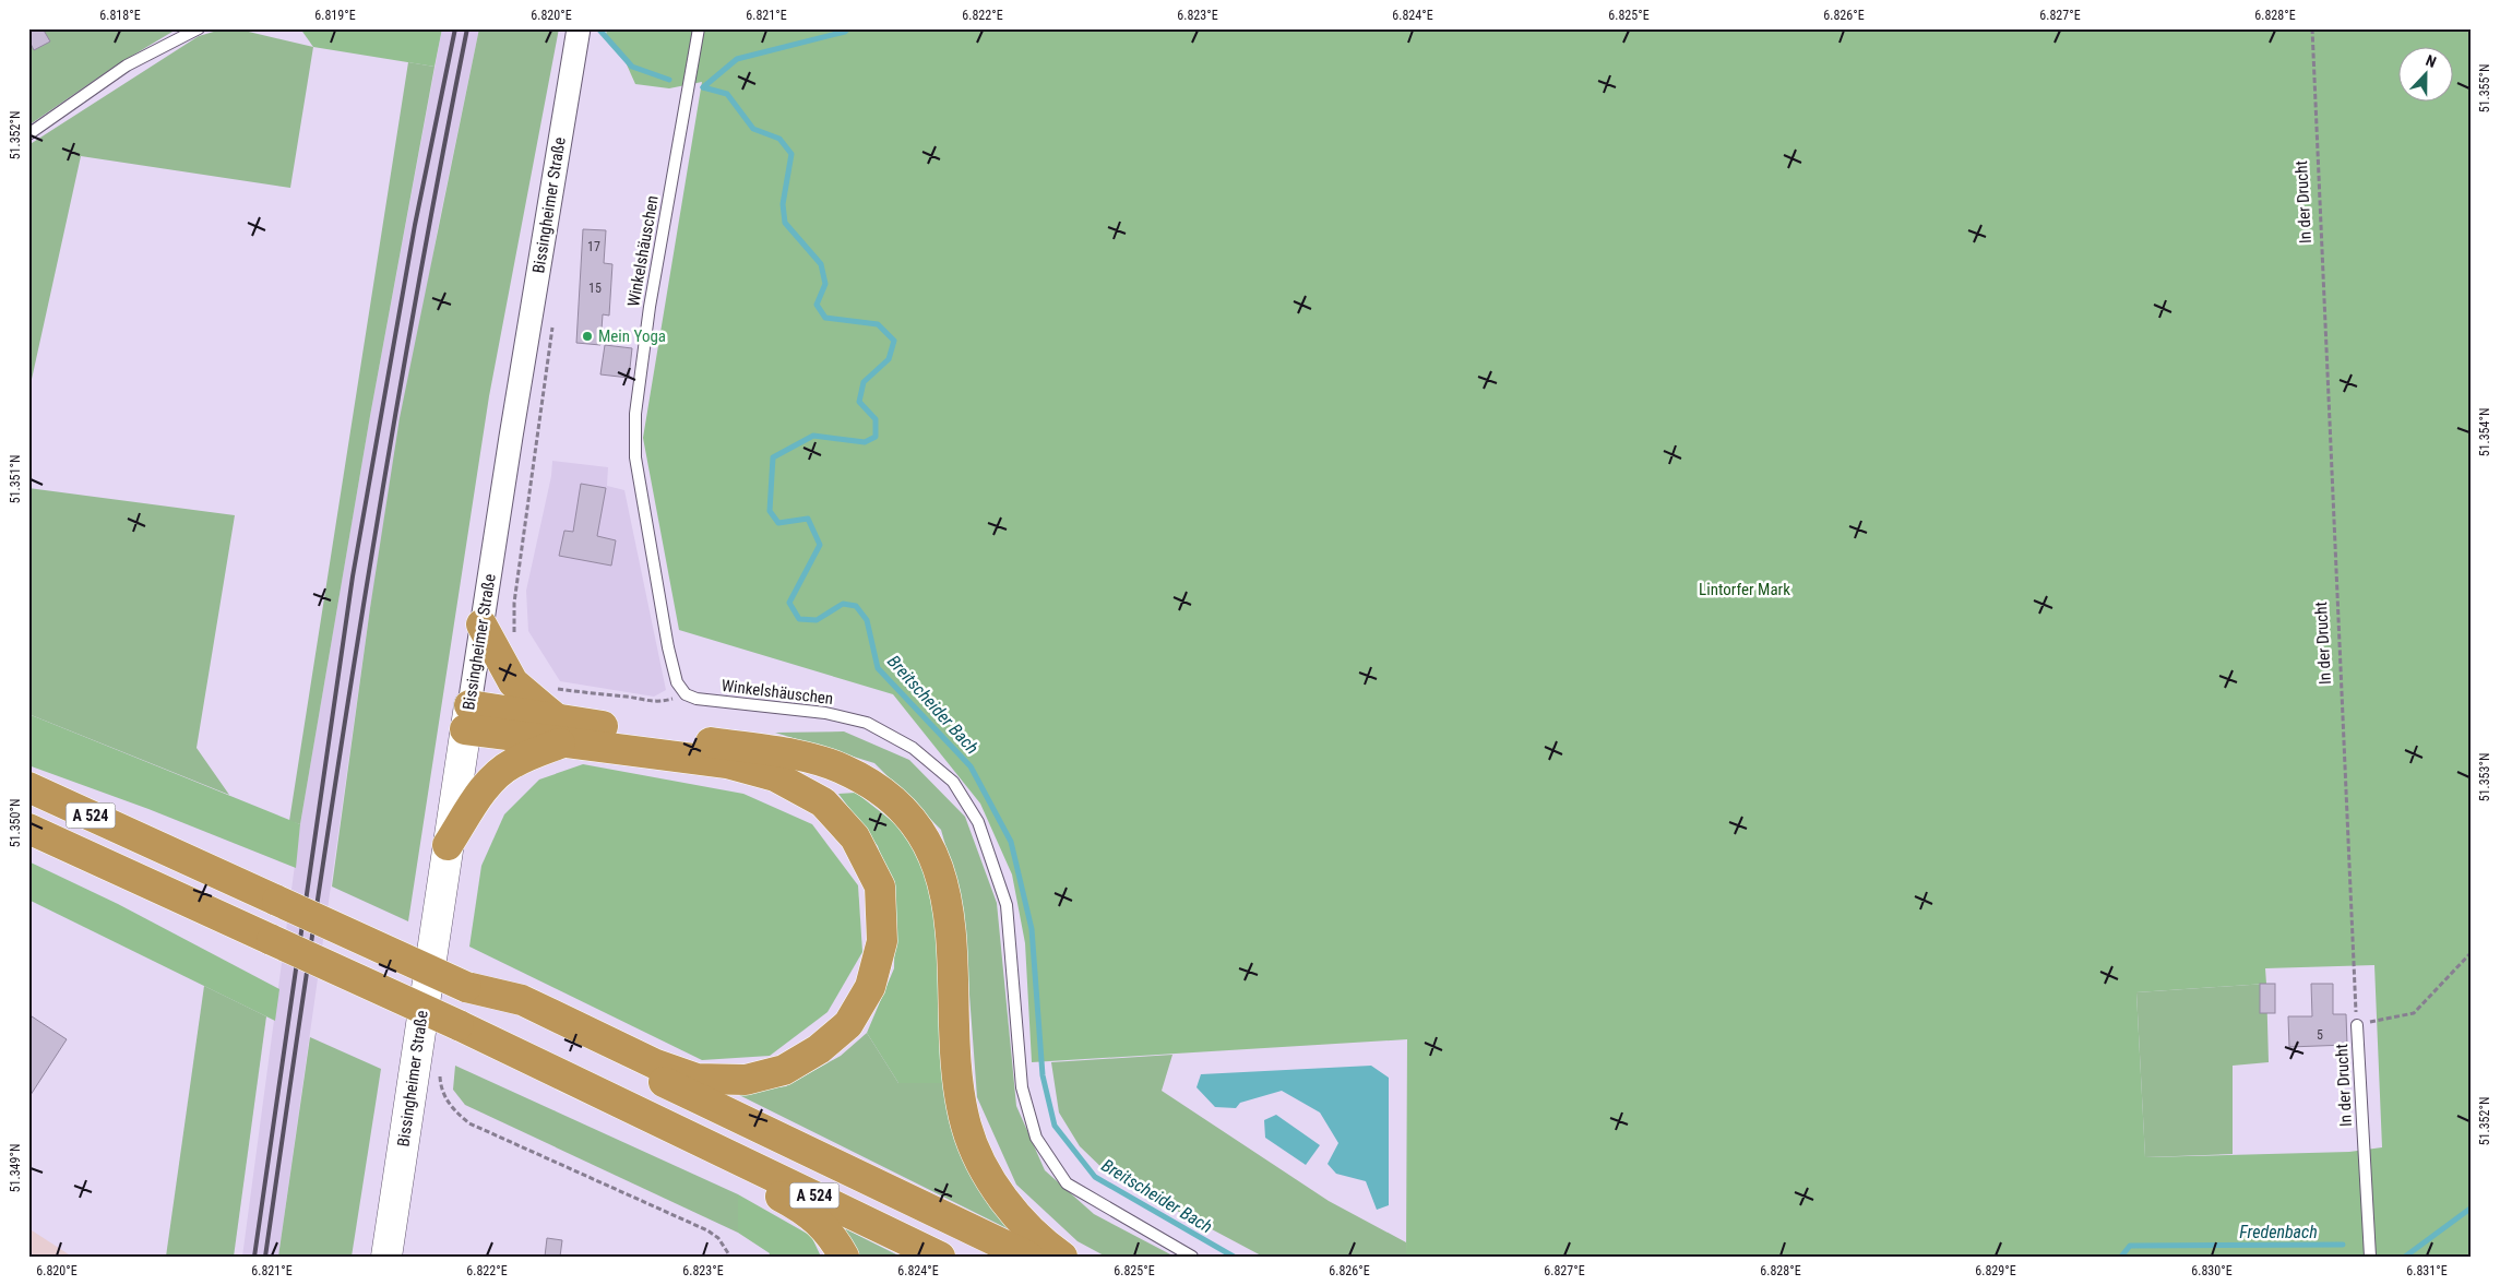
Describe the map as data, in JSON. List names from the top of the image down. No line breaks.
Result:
{"streets":{"highway":["A 524"],"street":["Bissingheimer Straße"],"lane":["In der Drucht","Winkelshäuschen"]},"water":["Breitscheider Bach","Fredenbach"],"parks":["Lintorfer Mark"],"places":["Mein Yoga"],"house_numbers":["17","15","5"],"north":"top","coordinates":["6.818°E","6.819°E","6.820°E","6.821°E","6.822°E","6.823°E","6.824°E","6.825°E","6.826°E","6.827°E","6.828°E","51.355°N","51.352°N","51.354°N","51.351°N","51.353°N","51.350°N","51.349°N","6.829°E","6.830°E","6.831°E"]}
